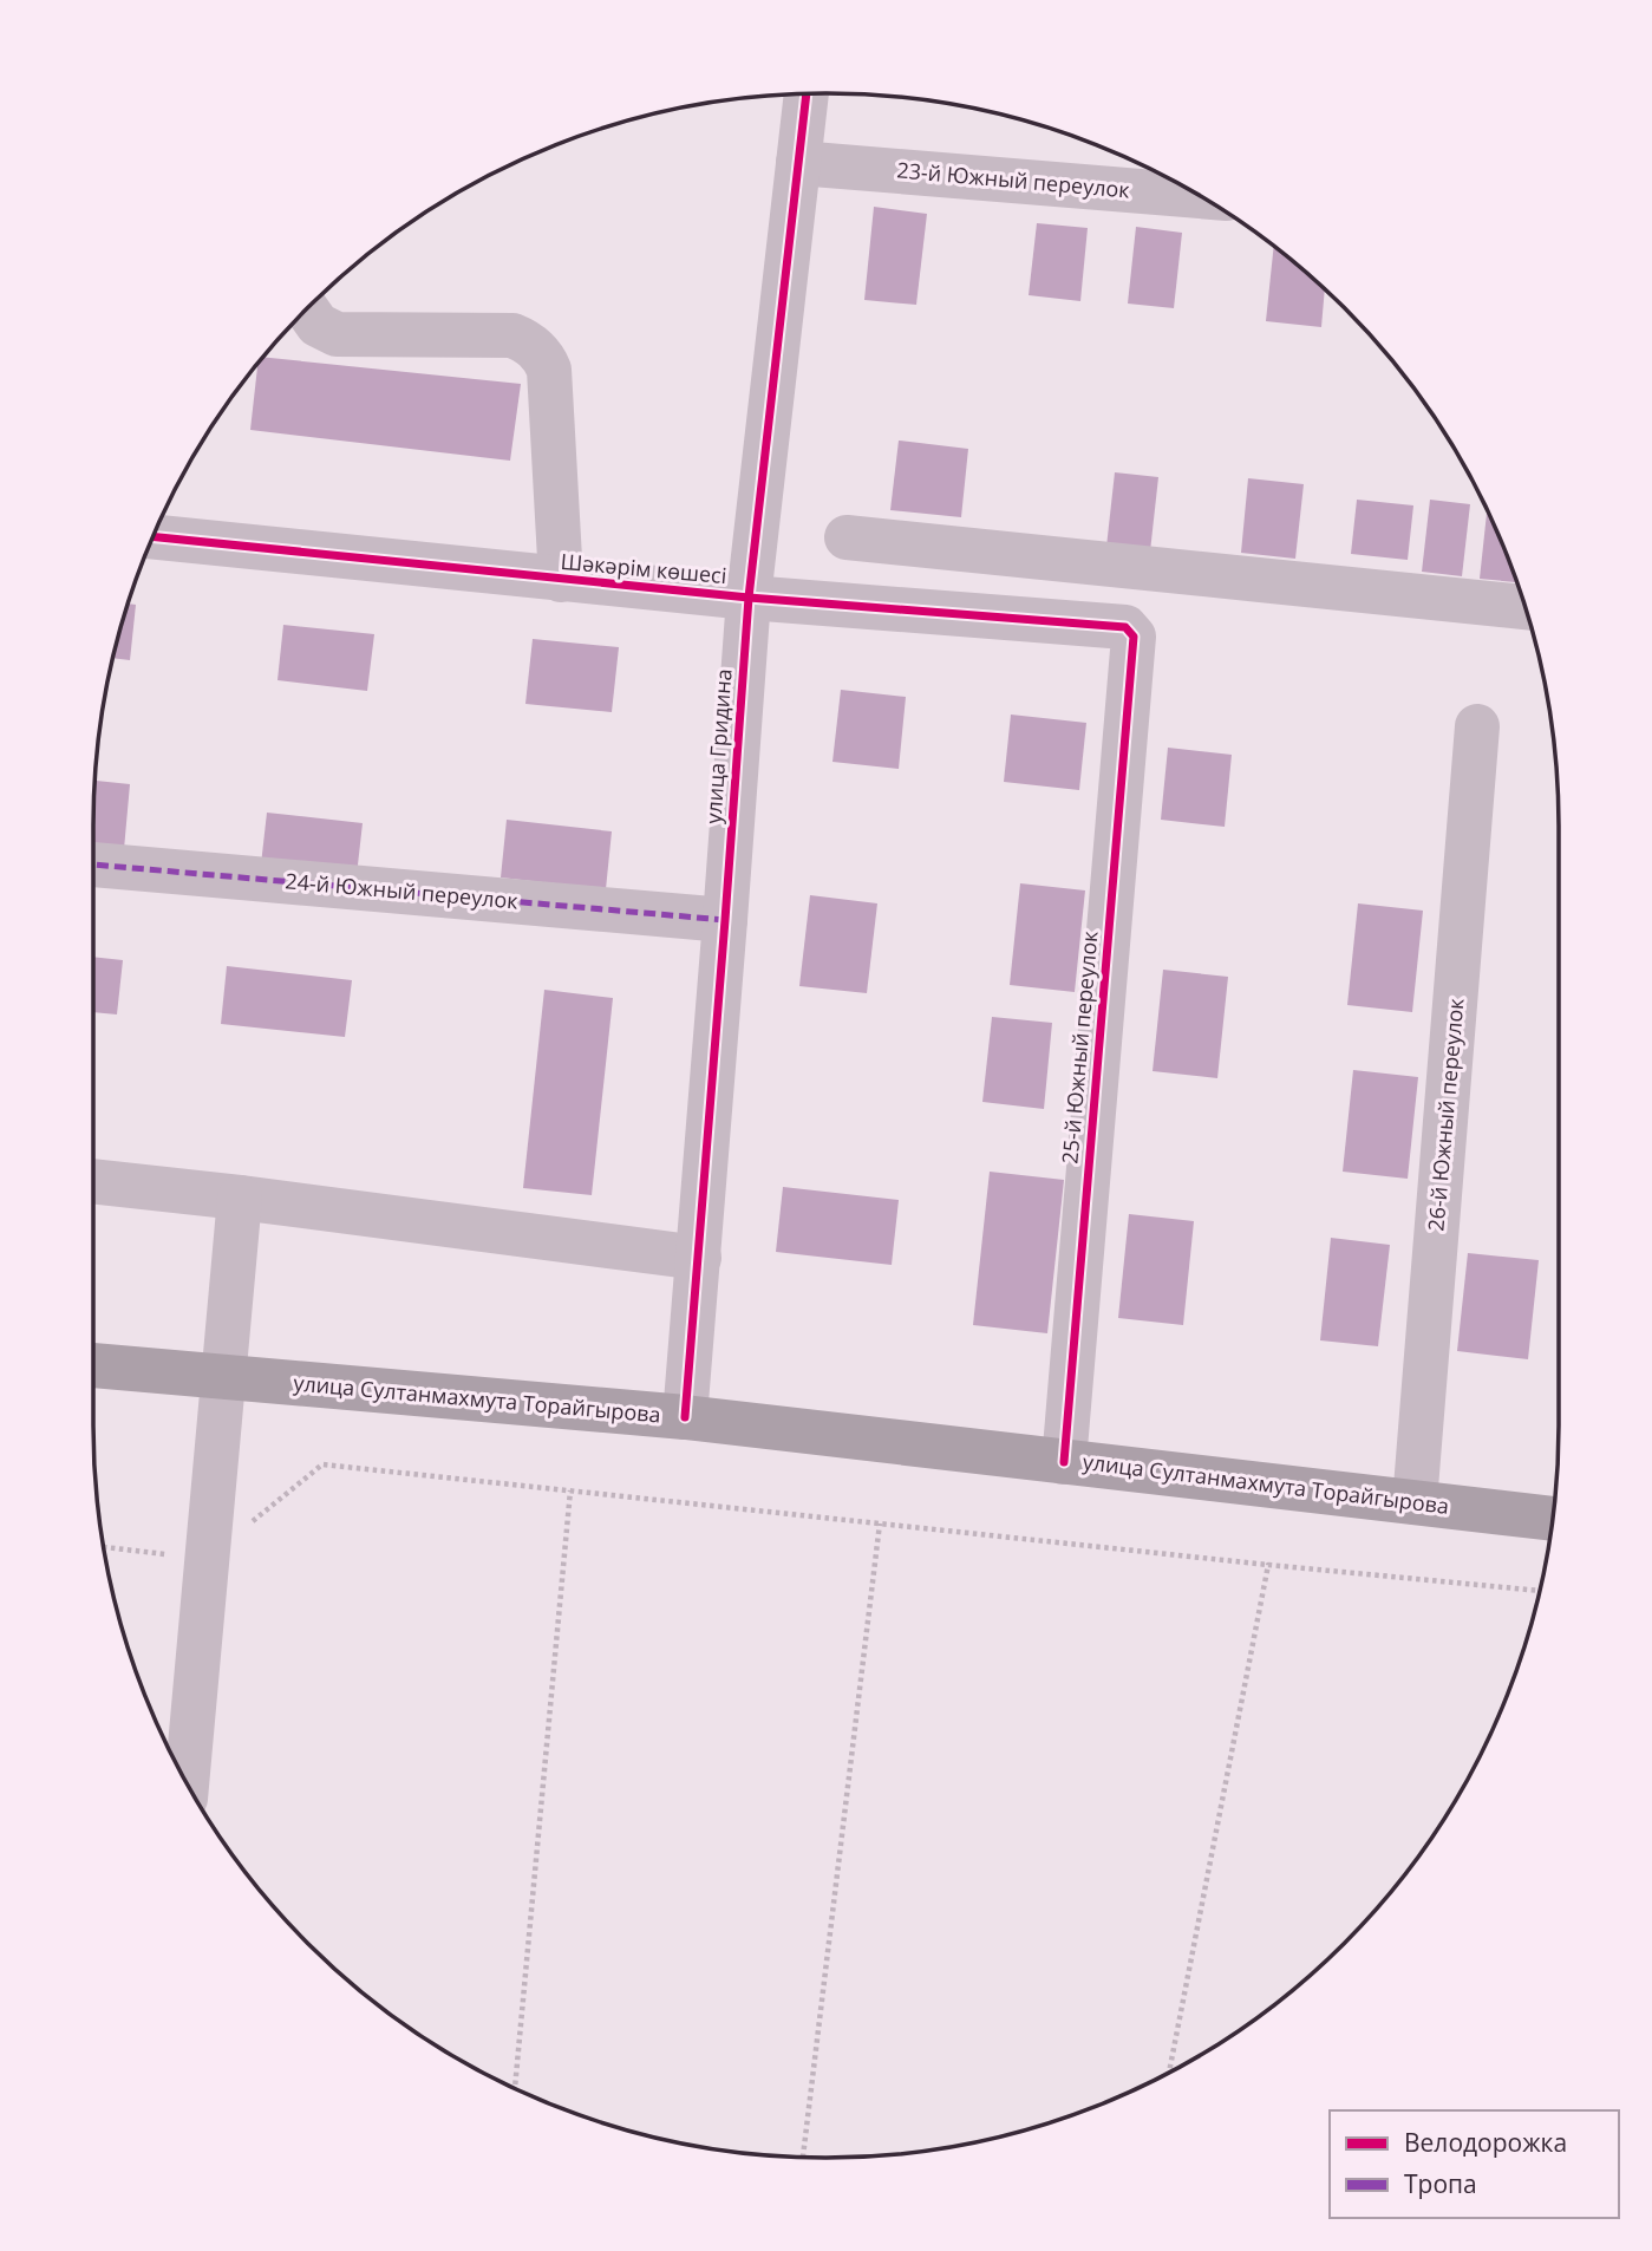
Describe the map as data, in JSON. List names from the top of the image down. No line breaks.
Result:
{"streets":{"main road":["улица Султанмахмута Торайгырова"],"street":["23-й Южный переулок","Шәкәрім көшесі","улица Гридина","24-й Южный переулок","25-й Южный переулок","26-й Южный переулок"]},"crossings":[["23-й Южный переулок","улица Гридина"],["Шәкәрім көшесі","улица Гридина"],["Шәкәрім көшесі","25-й Южный переулок"],["улица Гридина","24-й Южный переулок"],["улица Гридина","улица Султанмахмута Торайгырова"],["25-й Южный переулок","улица Султанмахмута Торайгырова"],["26-й Южный переулок","улица Султанмахмута Торайгырова"]],"legend":["Велодорожка","Тропа"]}
